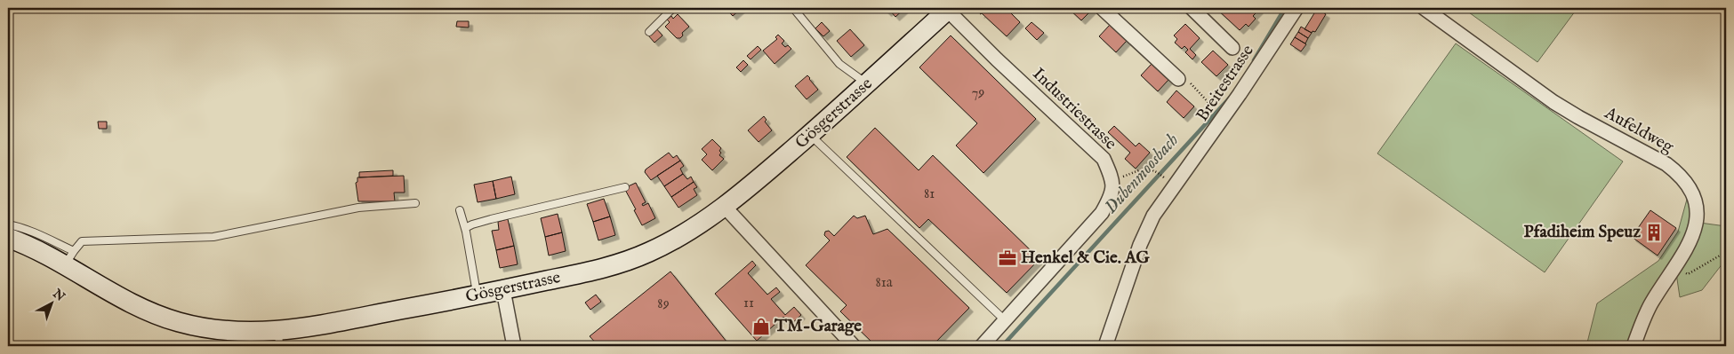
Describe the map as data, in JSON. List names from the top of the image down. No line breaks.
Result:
{"streets":{"main road":["Gösgerstrasse"],"street":["Breitestrasse","Industriestrasse","Aufeldweg"]},"crossings":[["Industriestrasse","Gösgerstrasse"]],"water":["Dubenmoosbach"],"places":{"building":["Pfadiheim Speuz"],"office":["Henkel & Cie. AG"],"shop":["TM-Garage"]},"house_numbers":["79","81","81a","11","89"],"north":"top right"}
